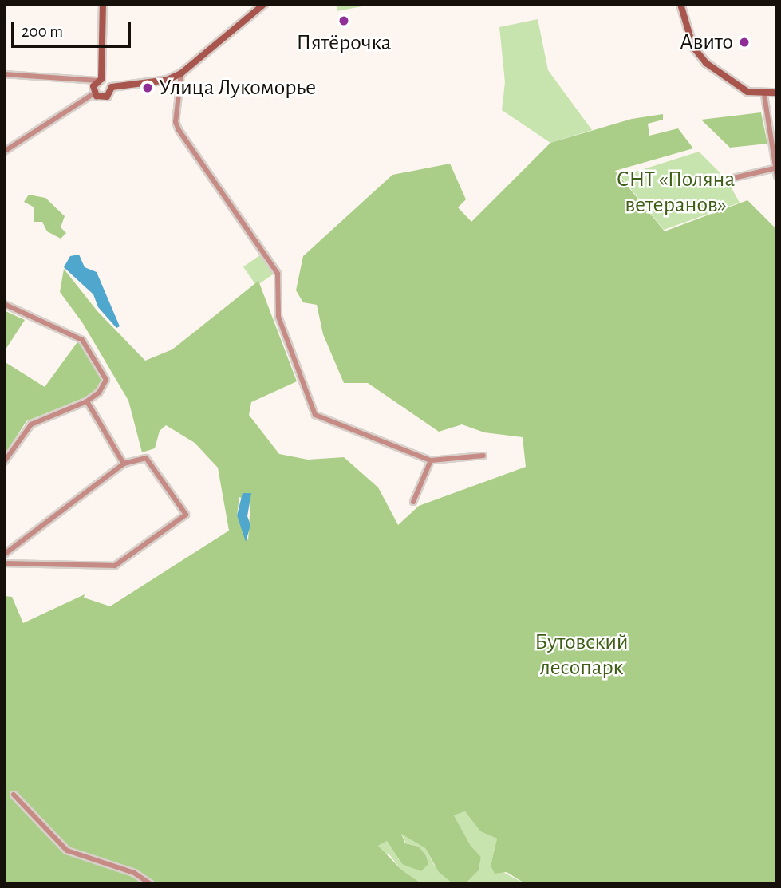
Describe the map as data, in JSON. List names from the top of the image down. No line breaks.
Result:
{"parks":["СНТ «Поляна ветеранов»","Бутовский лесопарк"],"places":["Пятёрочка","Авито","Улица Лукоморье"],"scale_bar":"200 m"}
